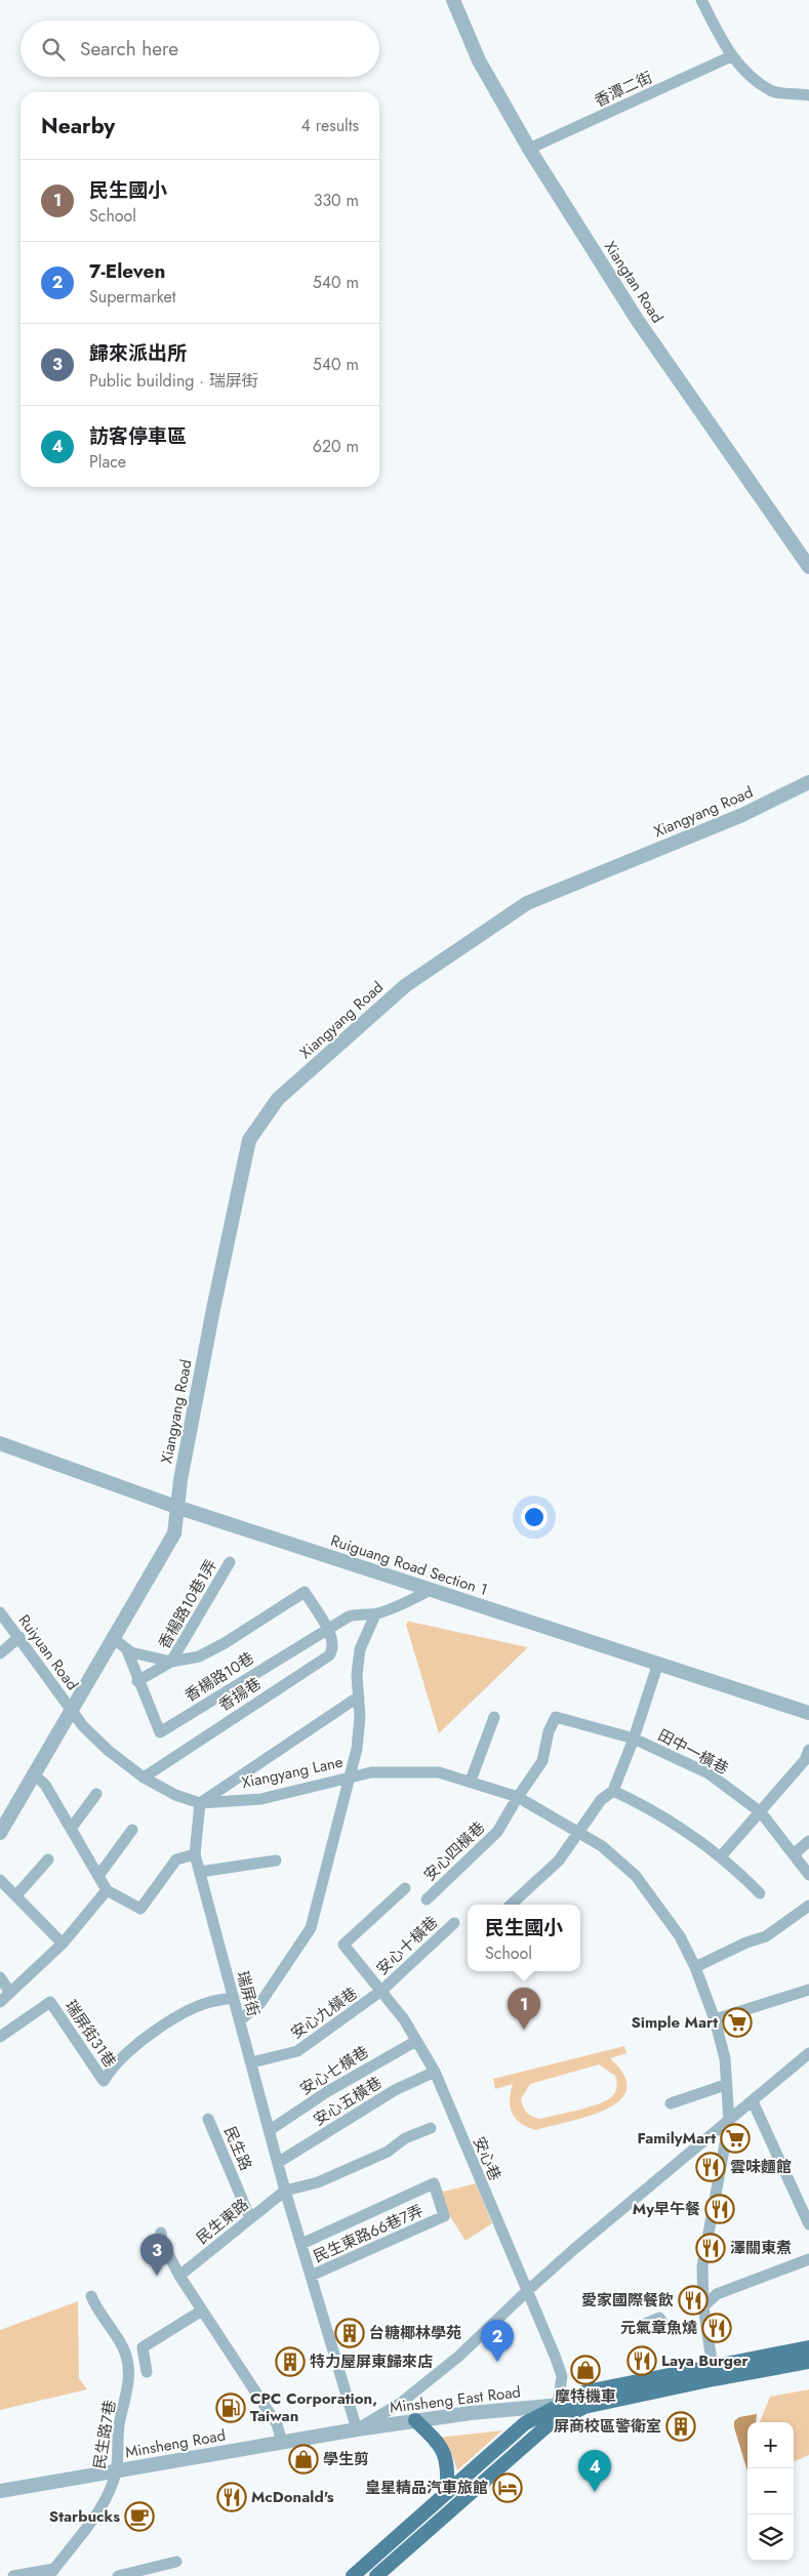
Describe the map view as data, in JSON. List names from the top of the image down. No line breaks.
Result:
{"streets":{"main road":["Minsheng East Road"],"street":["香潭二街","Xiangtan Road","Xiangyang Road","Ruiguang Road Section 1","香楊路10巷1弄","Ruiyuan Road","香楊路10巷","香揚巷","田中一橫巷","Xiangyang Lane","安心四橫巷","安心十橫巷","瑞屏街","安心九橫巷","瑞屏街31巷","安心七橫巷","安心五橫巷","民生路","安心巷","民生東路","民生東路66巷7弄","民生路7巷","Minsheng Road"]},"crossings":[["香潭二街","Xiangtan Road"],["Xiangyang Road","Ruiguang Road Section 1"],["Ruiguang Road Section 1","香楊路10巷"],["Ruiguang Road Section 1","田中一橫巷"],["Ruiyuan Road","Xiangyang Lane"],["香楊路10巷","香揚巷"],["香揚巷","Xiangyang Lane"],["田中一橫巷","安心四橫巷"],["Xiangyang Lane","安心四橫巷"],["Xiangyang Lane","瑞屏街"],["安心十橫巷","安心九橫巷"],["安心十橫巷","安心巷"],["瑞屏街","安心九橫巷"],["瑞屏街","瑞屏街31巷"],["瑞屏街","安心七橫巷"],["瑞屏街","安心五橫巷"],["瑞屏街","民生東路"],["瑞屏街","民生東路66巷7弄"],["瑞屏街","Minsheng East Road"],["瑞屏街","Minsheng Road"],["安心九橫巷","安心巷"],["安心七橫巷","安心巷"],["安心五橫巷","安心巷"],["民生路","民生東路"],["安心巷","Minsheng East Road"],["Minsheng East Road","Minsheng Road"],["民生路7巷","Minsheng Road"]],"places":{"supermarket":["Simple Mart","FamilyMart"],"restaurant":["雲味麵館","My早午餐","澤關東煮","愛家國際餐飲","元氣章魚燒","Laya Burger","McDonald's"],"building":["台糖椰林學苑","特力屋屏東歸來店","屏商校區警衛室"],"shop":["摩特機車","學生剪"],"fuel station":["CPC Corporation, Taiwan"],"hotel":["皇星精品汽車旅館"],"cafe":["Starbucks"]},"page":{"search":"Search here","heading":["Nearby","4 results"],"list":[{"mark":"1","name":"民生國小","note":"School","value":"330 m"},{"mark":"2","name":"7-Eleven","note":"Supermarket","value":"540 m"},{"mark":"3","name":"歸來派出所","note":"Public building · 瑞屏街","value":"540 m"},{"mark":"4","name":"訪客停車區","note":"Place","value":"620 m"}],"popup":["民生國小","School"],"pins":["1","3","2","4"],"map_buttons":["+","−"]}}
